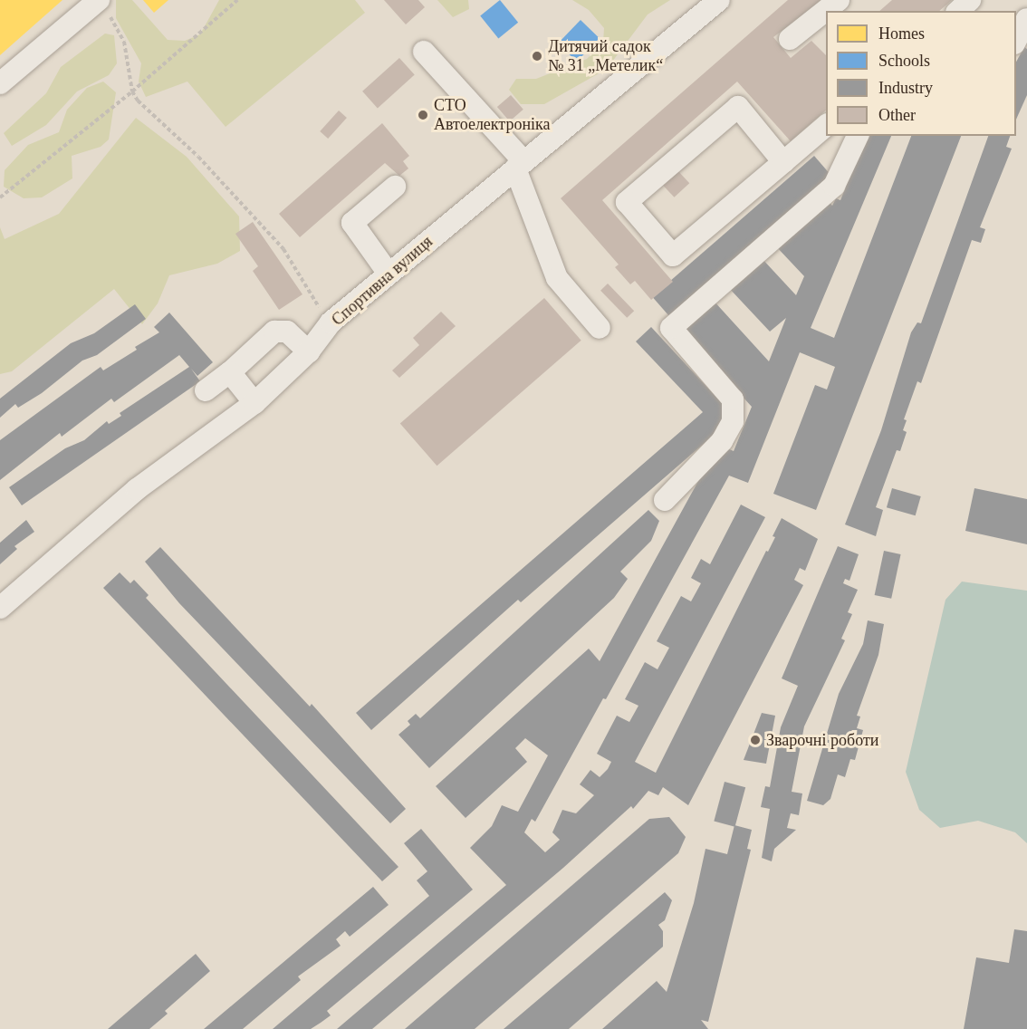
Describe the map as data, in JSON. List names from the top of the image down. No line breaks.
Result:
{"streets":{"street":["Спортивна вулиця"]},"places":["Дитячий садок № 31 „Метелик“","СТО Автоелектроніка","Зварочні роботи"],"legend":["Homes","Schools","Industry","Other"]}
